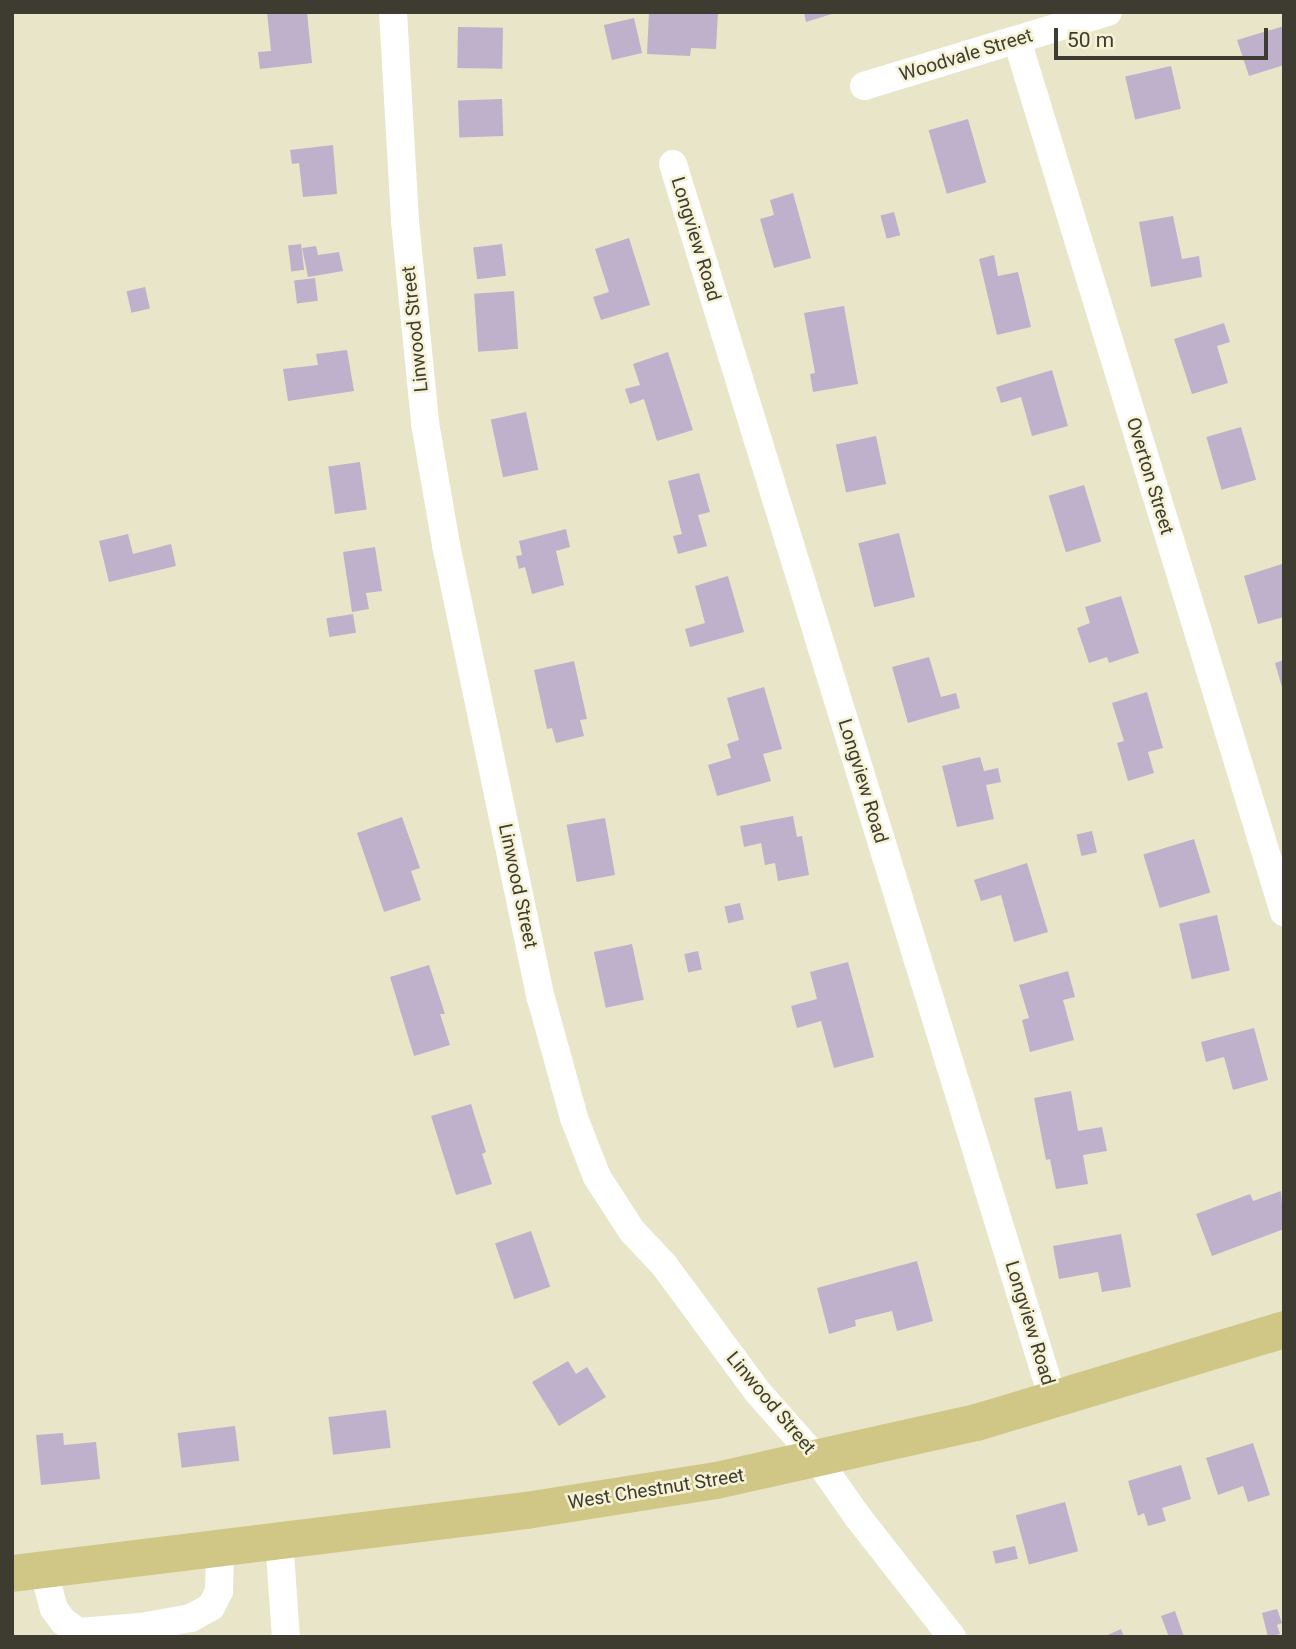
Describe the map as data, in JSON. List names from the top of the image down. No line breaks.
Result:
{"streets":{"main road":["West Chestnut Street"],"street":["Woodvale Street","Longview Road","Linwood Street","Overton Street"]},"crossings":[["Woodvale Street","Overton Street"],["Longview Road","West Chestnut Street"],["Linwood Street","West Chestnut Street"]],"scale_bar":"50 m"}
